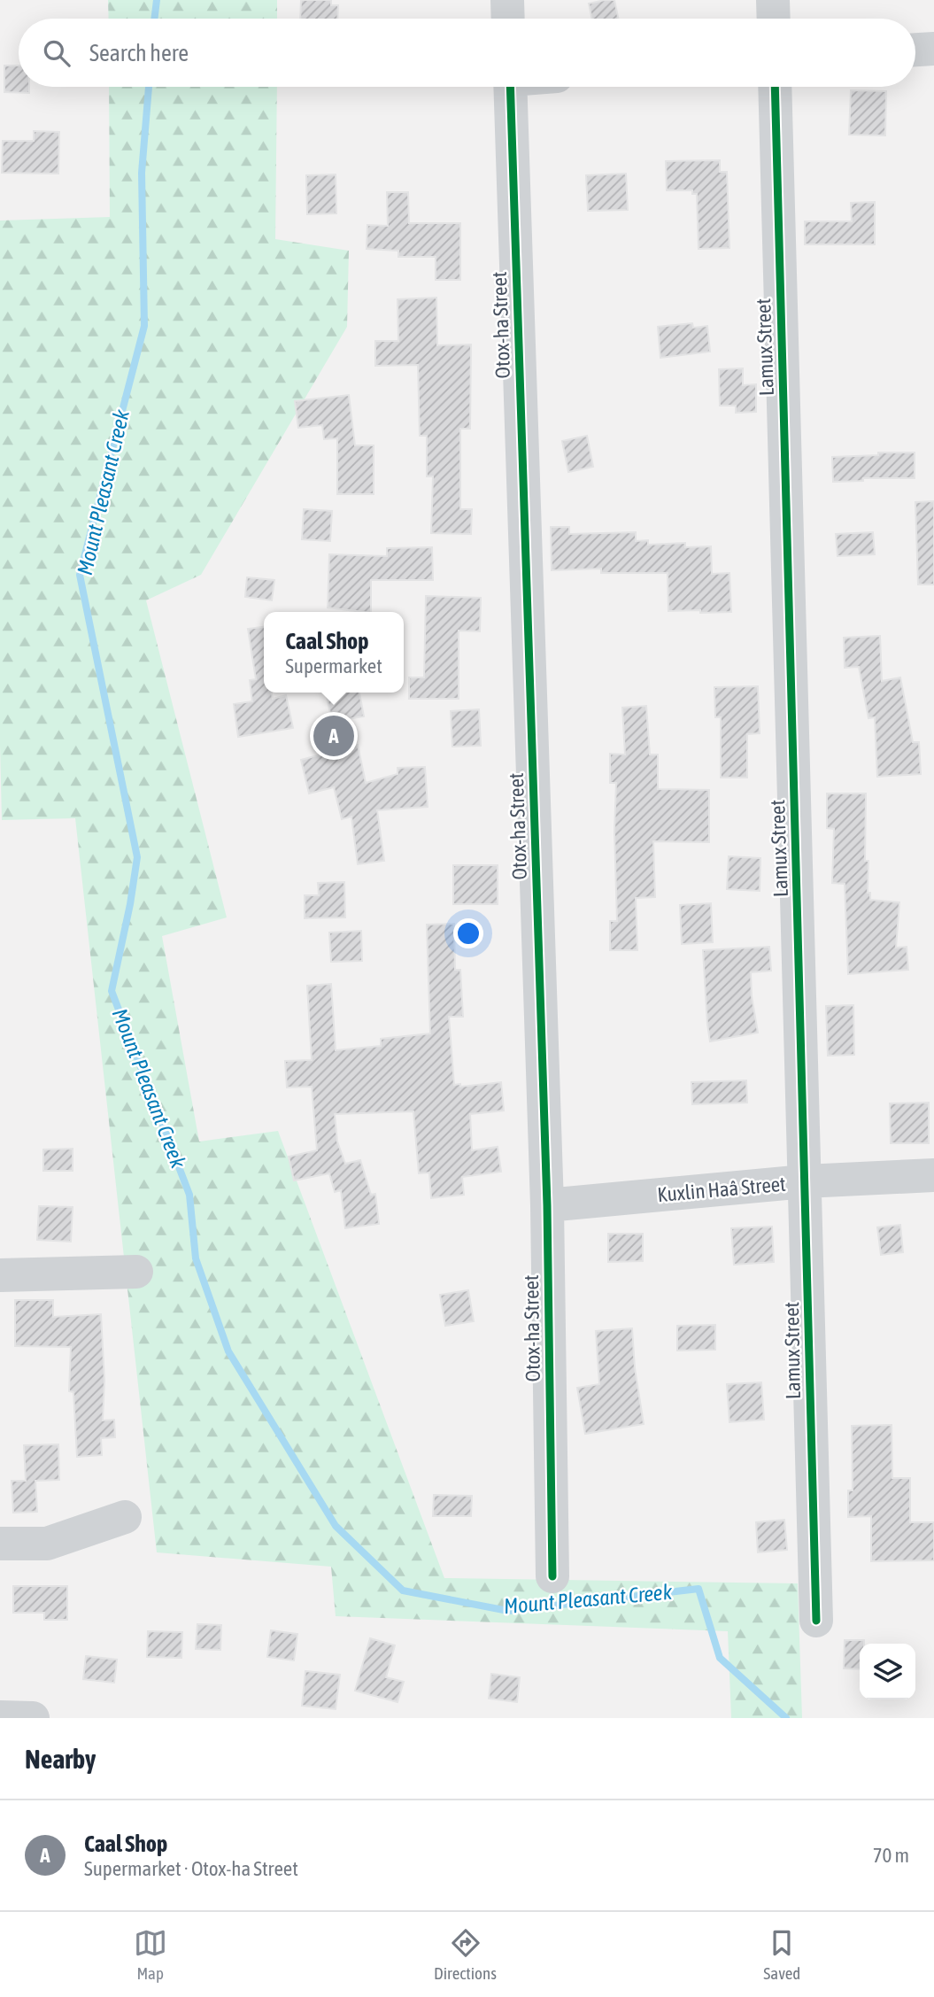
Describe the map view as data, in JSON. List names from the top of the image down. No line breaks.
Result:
{"streets":{"street":["Otox-ha Street","Lamux Street","Kuxlin Haâ Street"]},"crossings":[["Otox-ha Street","Kuxlin Haâ Street"],["Lamux Street","Kuxlin Haâ Street"]],"water":["Mount Pleasant Creek"],"page":{"search":"Search here","popup":["Caal Shop","Supermarket"],"pins":"A","heading":"Nearby","list":[{"mark":"A","name":"Caal Shop","note":"Supermarket · Otox-ha Street","value":"70 m"}],"nav":["Map","Directions","Saved"]}}
